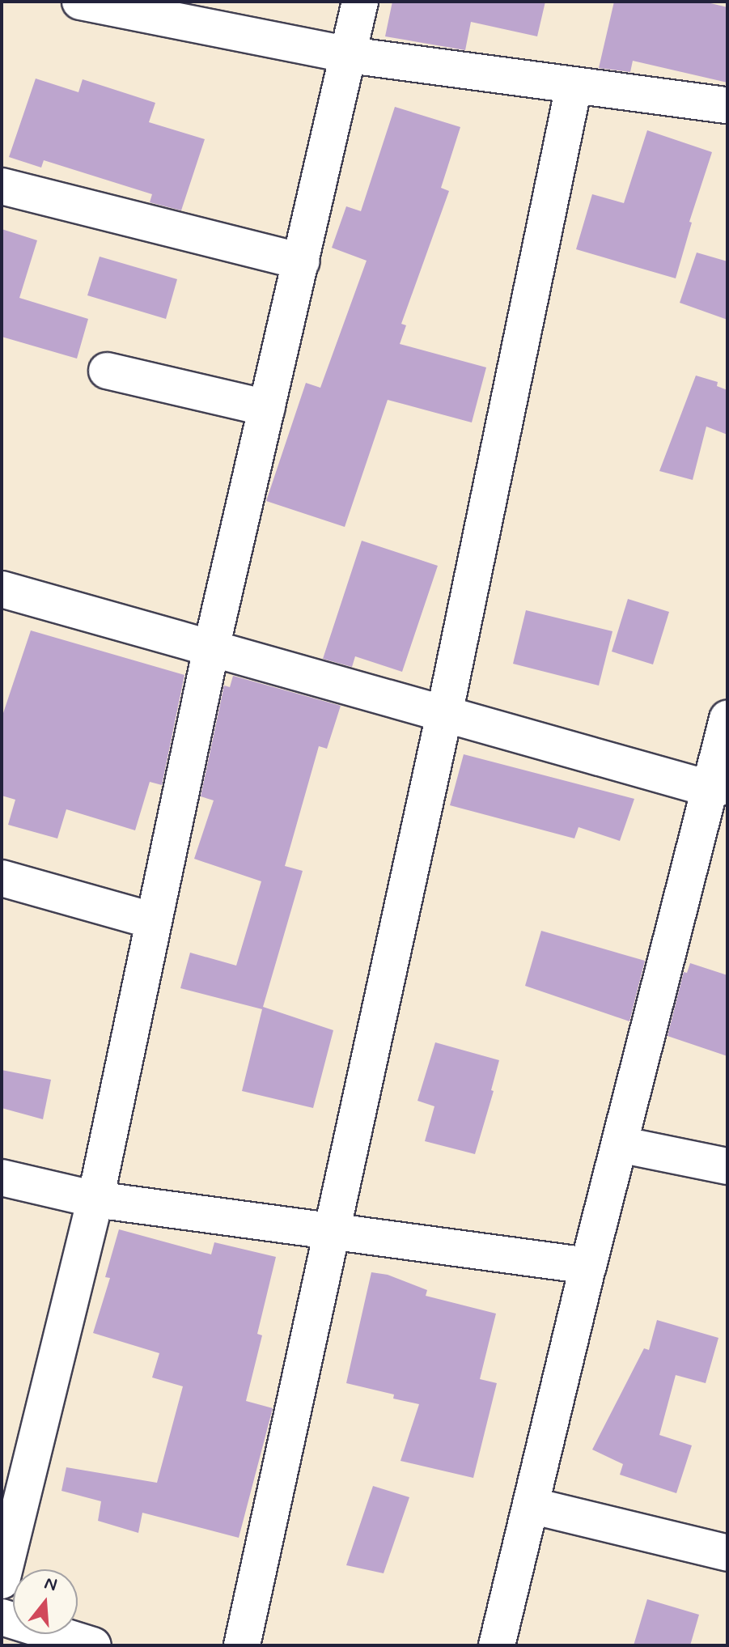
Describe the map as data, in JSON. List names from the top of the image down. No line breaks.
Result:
{"north":"top"}
